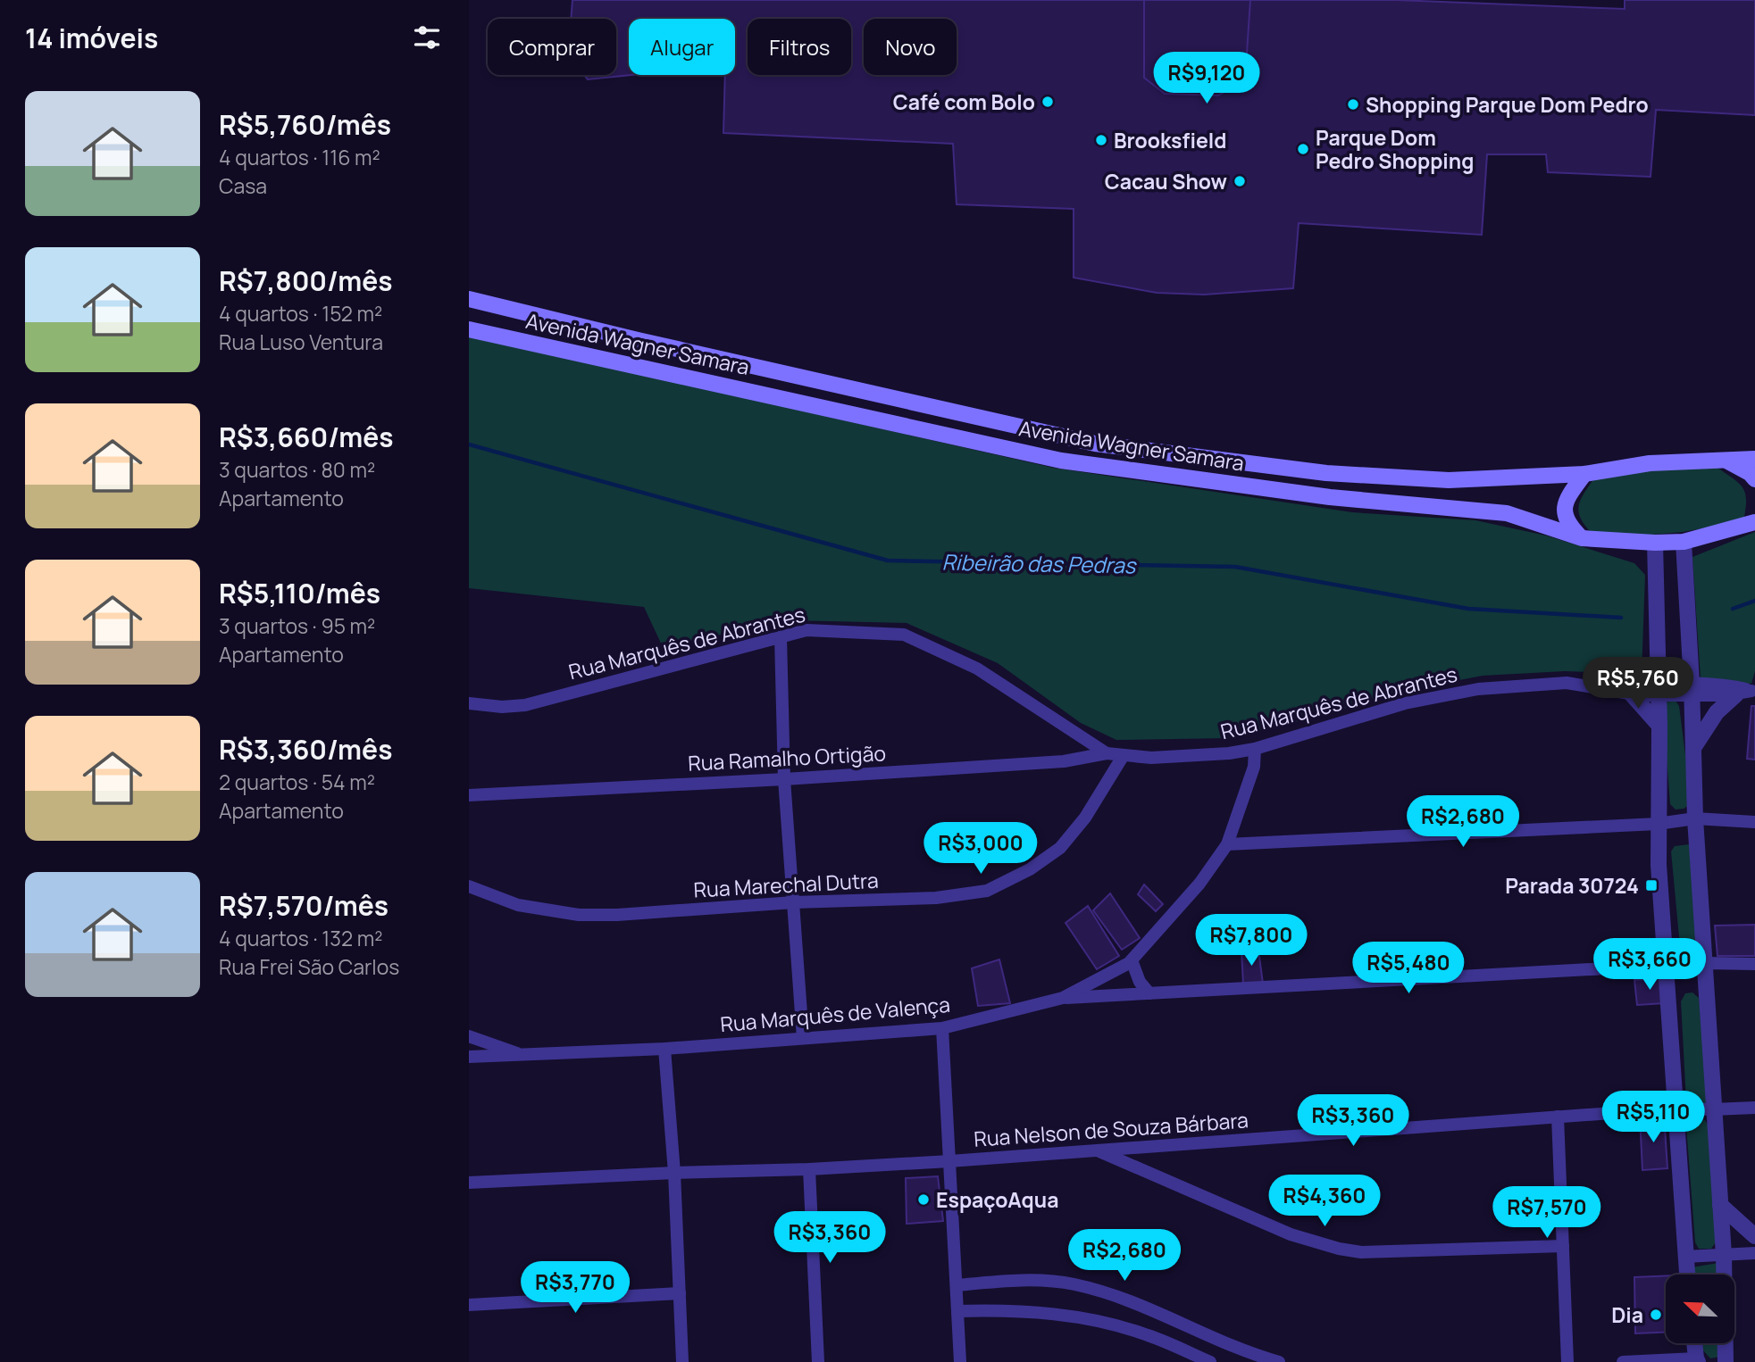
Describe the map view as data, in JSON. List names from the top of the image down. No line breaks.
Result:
{"streets":{"main road":["Avenida Wagner Samara"],"street":["Rua Marquês de Abrantes","Rua Ramalho Ortigão","Rua Marechal Dutra","Rua Marquês de Valença","Rua Nelson de Souza Bárbara"]},"crossings":[["Rua Marquês de Abrantes","Rua Ramalho Ortigão"],["Rua Marquês de Abrantes","Rua Marechal Dutra"],["Rua Marquês de Abrantes","Rua Marquês de Valença"]],"water":["Ribeirão das Pedras"],"places":{"other":["Café com Bolo","Shopping Parque Dom Pedro","Brooksfield","Parque Dom Pedro Shopping","Cacau Show","EspaçoAqua","Dia"],"transit":["Parada 30724"]},"north":"top left","page":{"heading":"14 imóveis","chip":["Comprar","Alugar","Filtros","Novo"],"price":["R$9,120","R$5,760","R$2,680","R$3,000","R$7,800","R$3,660","R$5,480","R$5,110","R$3,360","R$4,360","R$7,570","R$3,360","R$2,680","R$3,770"],"list":[{"name":"R$5,760/mês","note":"4 quartos · 116 m² · Casa"},{"name":"R$7,800/mês","note":"4 quartos · 152 m² · Rua Luso Ventura"},{"name":"R$3,660/mês","note":"3 quartos · 80 m² · Apartamento"},{"name":"R$5,110/mês","note":"3 quartos · 95 m² · Apartamento"},{"name":"R$3,360/mês","note":"2 quartos · 54 m² · Apartamento"},{"name":"R$7,570/mês","note":"4 quartos · 132 m² · Rua Frei São Carlos"}]}}
